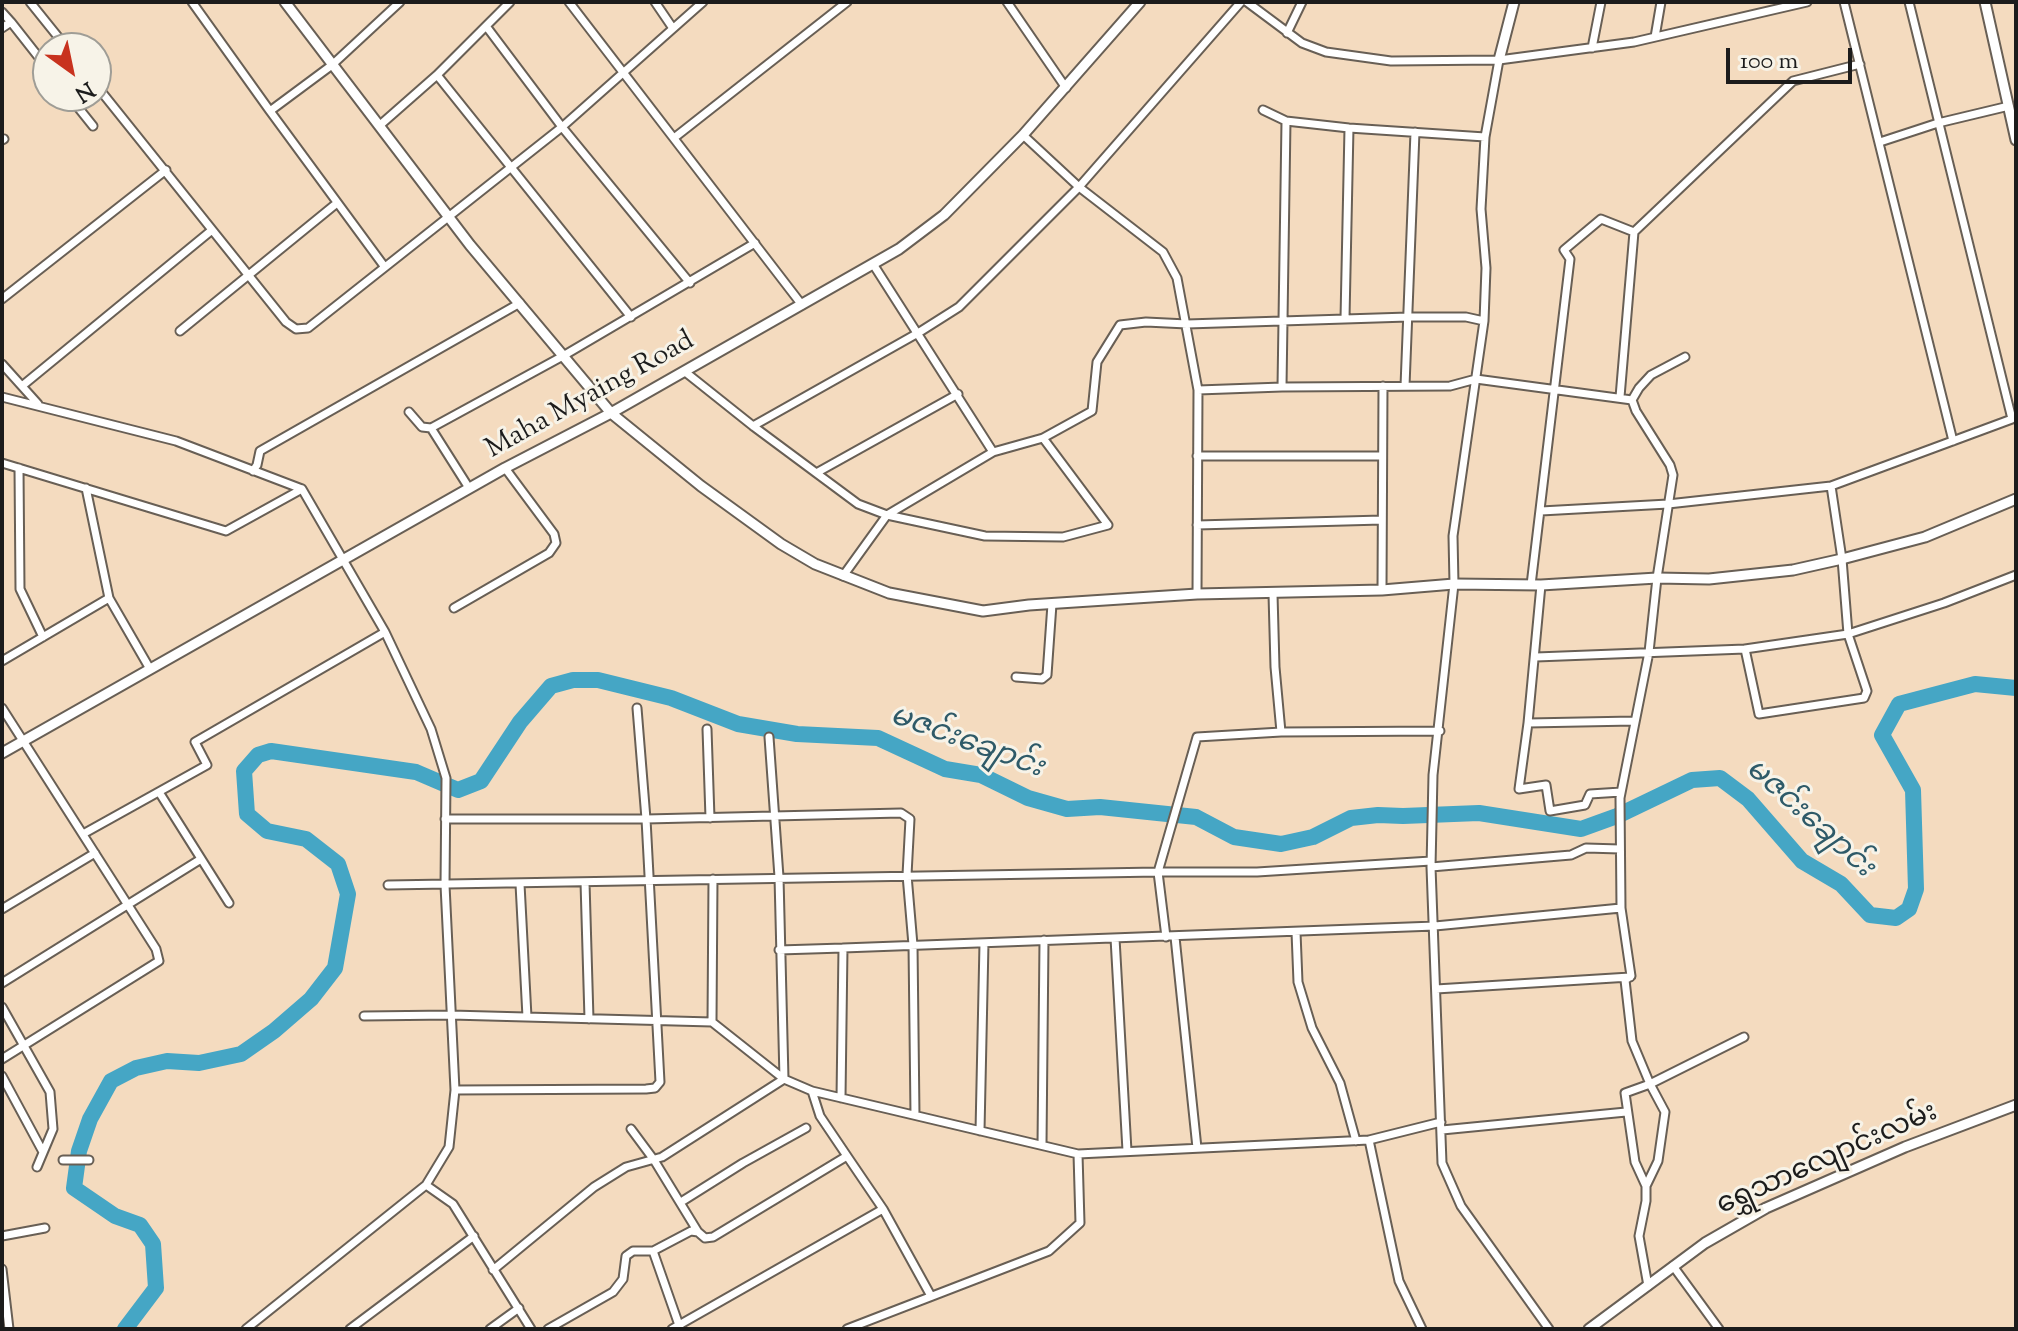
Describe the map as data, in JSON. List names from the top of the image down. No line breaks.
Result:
{"streets":{"street":["Maha Myaing Road","ရွှေသာလျောင်းလမ်း"]},"water":["မဇင်းချောင်း"],"scale_bar":"100 m","north":"bottom right"}
